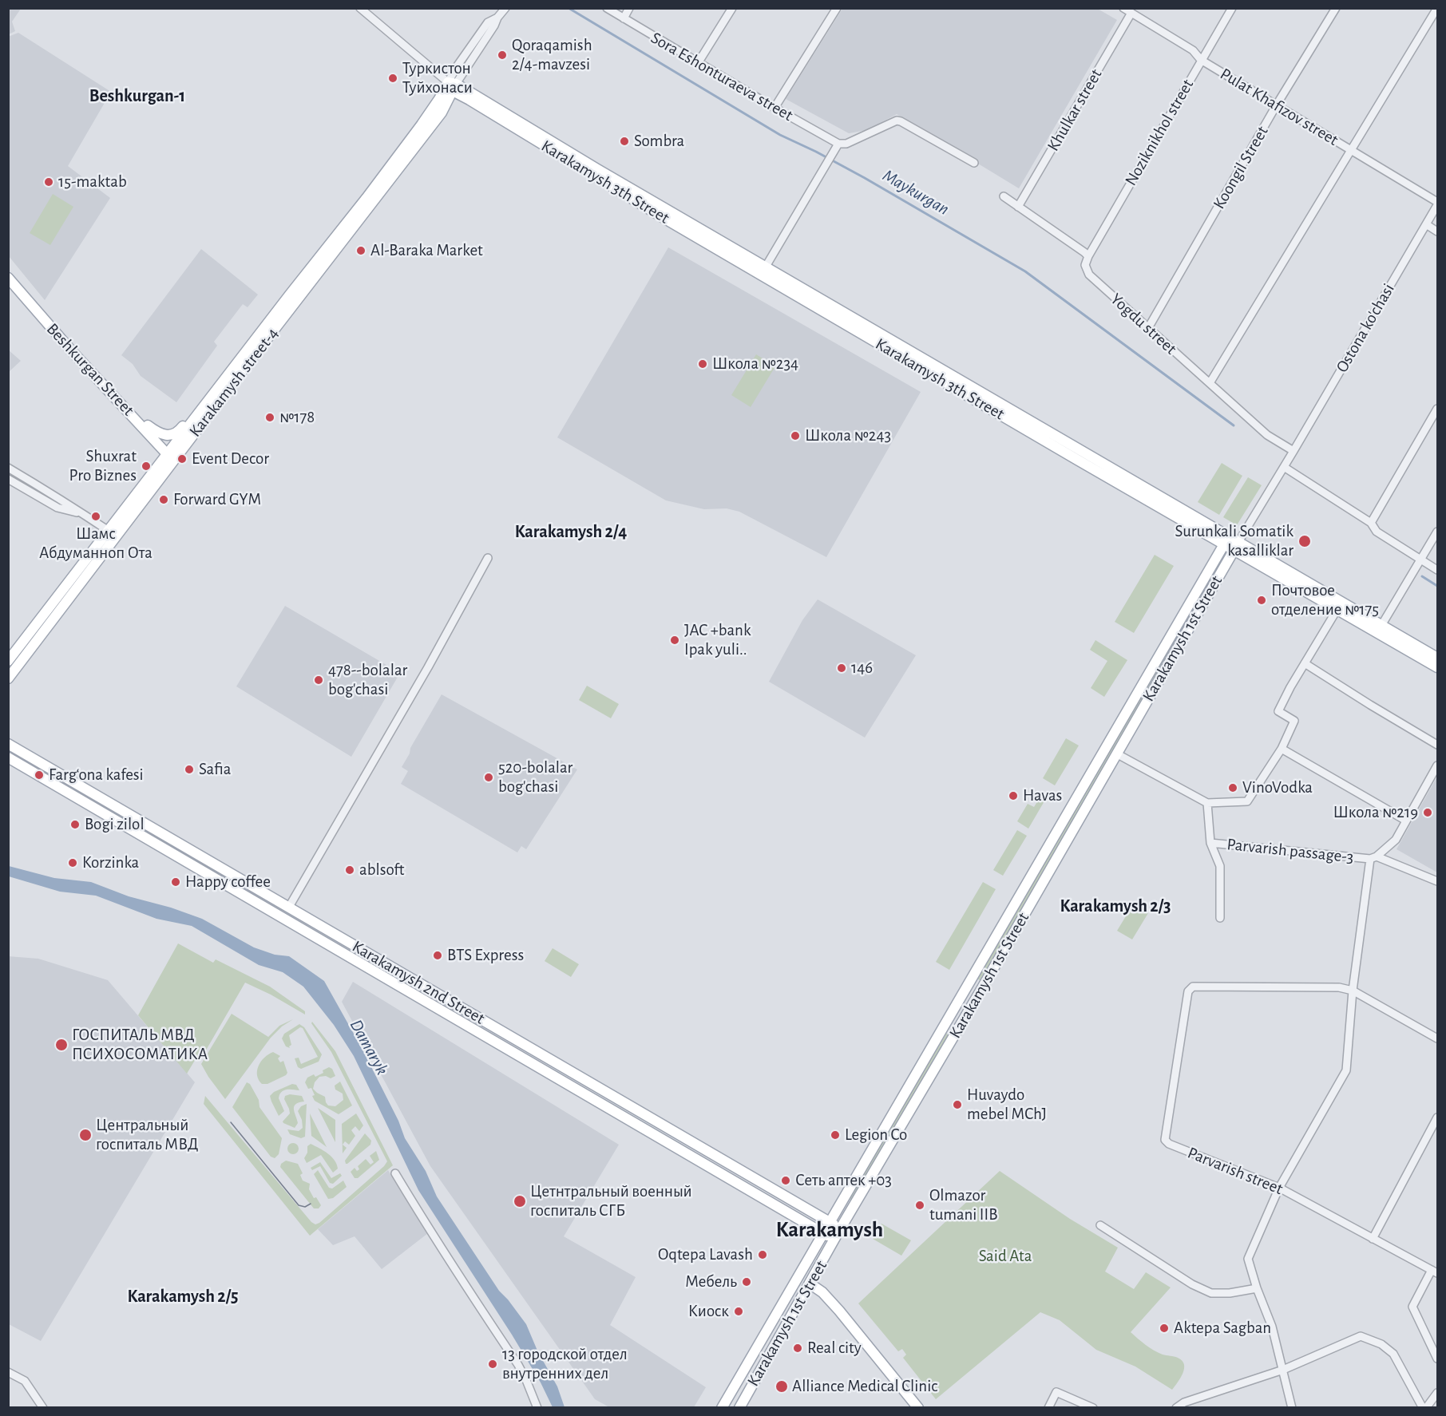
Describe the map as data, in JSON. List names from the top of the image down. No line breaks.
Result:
{"streets":{"main road":["Karakamysh 3th Street","Beshkurgan Street","Karakamysh street-4","Karakamysh 1st Street","Karakamysh 2nd Street"],"street":["Sora Eshonturaeva street","Pulat Khafizov street","Khulkar street","Noziknikhol street","Koongil Street","Yogdu street","Ostona ko'chasi","Parvarish passage-3","Parvarish street"]},"crossings":[["Pulat Khafizov street","Khulkar street"],["Pulat Khafizov street","Noziknikhol street"],["Pulat Khafizov street","Koongil Street"],["Pulat Khafizov street","Ostona ko'chasi"],["Noziknikhol street","Yogdu street"],["Koongil Street","Yogdu street"],["Karakamysh 3th Street","Ostona ko'chasi"],["Karakamysh 3th Street","Karakamysh street-4"],["Karakamysh 3th Street","Karakamysh 1st Street"],["Yogdu street","Ostona ko'chasi"],["Ostona ko'chasi","Karakamysh 1st Street"],["Beshkurgan Street","Karakamysh street-4"],["Karakamysh 1st Street","Karakamysh 2nd Street"],["Parvarish passage-3","Parvarish street"]],"districts":["Beshkurgan-1","Karakamysh 2/4","Karakamysh 2/3","Karakamysh","Karakamysh 2/5"],"water":["Maykurgan","Damaryk"],"parks":["Said Ata"],"places":["Qoraqamish 2/4-mavzesi","Туркистон Туйхонаси","Sombra","15-maktab","Al-Baraka Market","Школа №234","№178","Школа №243","Event Decor","Shuxrat Pro Biznes","Forward GYM","Шамс Абдуманноп Ота","Surunkali Somatik kasalliklar","Почтовое отделение №175","JAC +bank Ipak yuli..","146","478--bolalar bog'chasi","Safia","Farg‘ona kafesi","520-bolalar bog'chasi","VinoVodka","Havas","Школа №219","Bogi zilol","Korzinka","ablsoft","Happy coffee","BTS Express","ГОСПИТАЛЬ МВД ПСИХОСОМАТИКА","Huvaydo mebel MChJ","Центральный госпиталь МВД","Legion Co","Сеть аптек +03","Цетнтральный военный госпиталь СГБ","Olmazor tumani IIB","Oqtepa Lavash","Мебель","Киоск","Aktepa Sagban","Real city","13 городской отдел внутренних дел","Alliance Medical Clinic"]}
